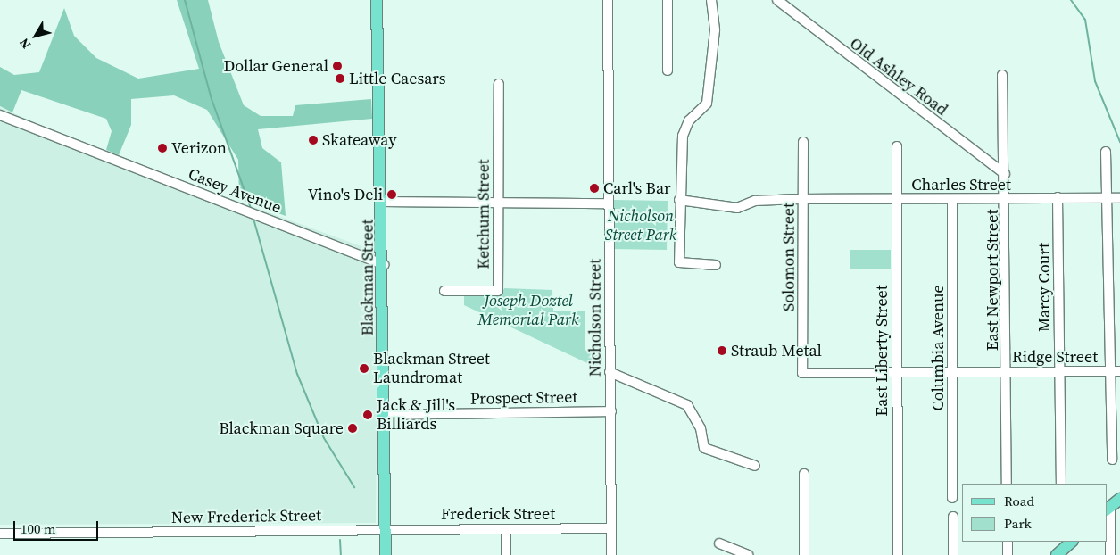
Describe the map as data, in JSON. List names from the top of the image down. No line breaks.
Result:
{"streets":{"main road":["Blackman Street"],"street":["Old Ashley Road","Charles Street","Casey Avenue","Ketchum Street","Solomon Street","East Newport Street","Marcy Court","Nicholson Street","Columbia Avenue","East Liberty Street","Ridge Street","Prospect Street","Frederick Street","New Frederick Street"]},"crossings":[["Old Ashley Road","East Newport Street"],["Charles Street","Solomon Street"],["Charles Street","East Newport Street"],["Charles Street","Marcy Court"],["Charles Street","Columbia Avenue"],["Charles Street","East Liberty Street"],["Casey Avenue","Blackman Street"],["Solomon Street","Ridge Street"],["Blackman Street","Prospect Street"],["Blackman Street","Frederick Street"],["Blackman Street","New Frederick Street"],["East Newport Street","Ridge Street"],["Marcy Court","Ridge Street"],["Nicholson Street","Prospect Street"],["Nicholson Street","Frederick Street"],["Columbia Avenue","Ridge Street"],["East Liberty Street","Ridge Street"],["Frederick Street","New Frederick Street"]],"parks":["Nicholson Street Park","Joseph Doztel Memorial Park"],"places":["Dollar General","Little Caesars","Skateaway","Verizon","Carl's Bar","Vino's Deli","Straub Metal","Blackman Street Laundromat","Jack & Jill's Billiards","Blackman Square"],"legend":["Road","Park"],"scale_bar":"100 m","north":"bottom left"}
